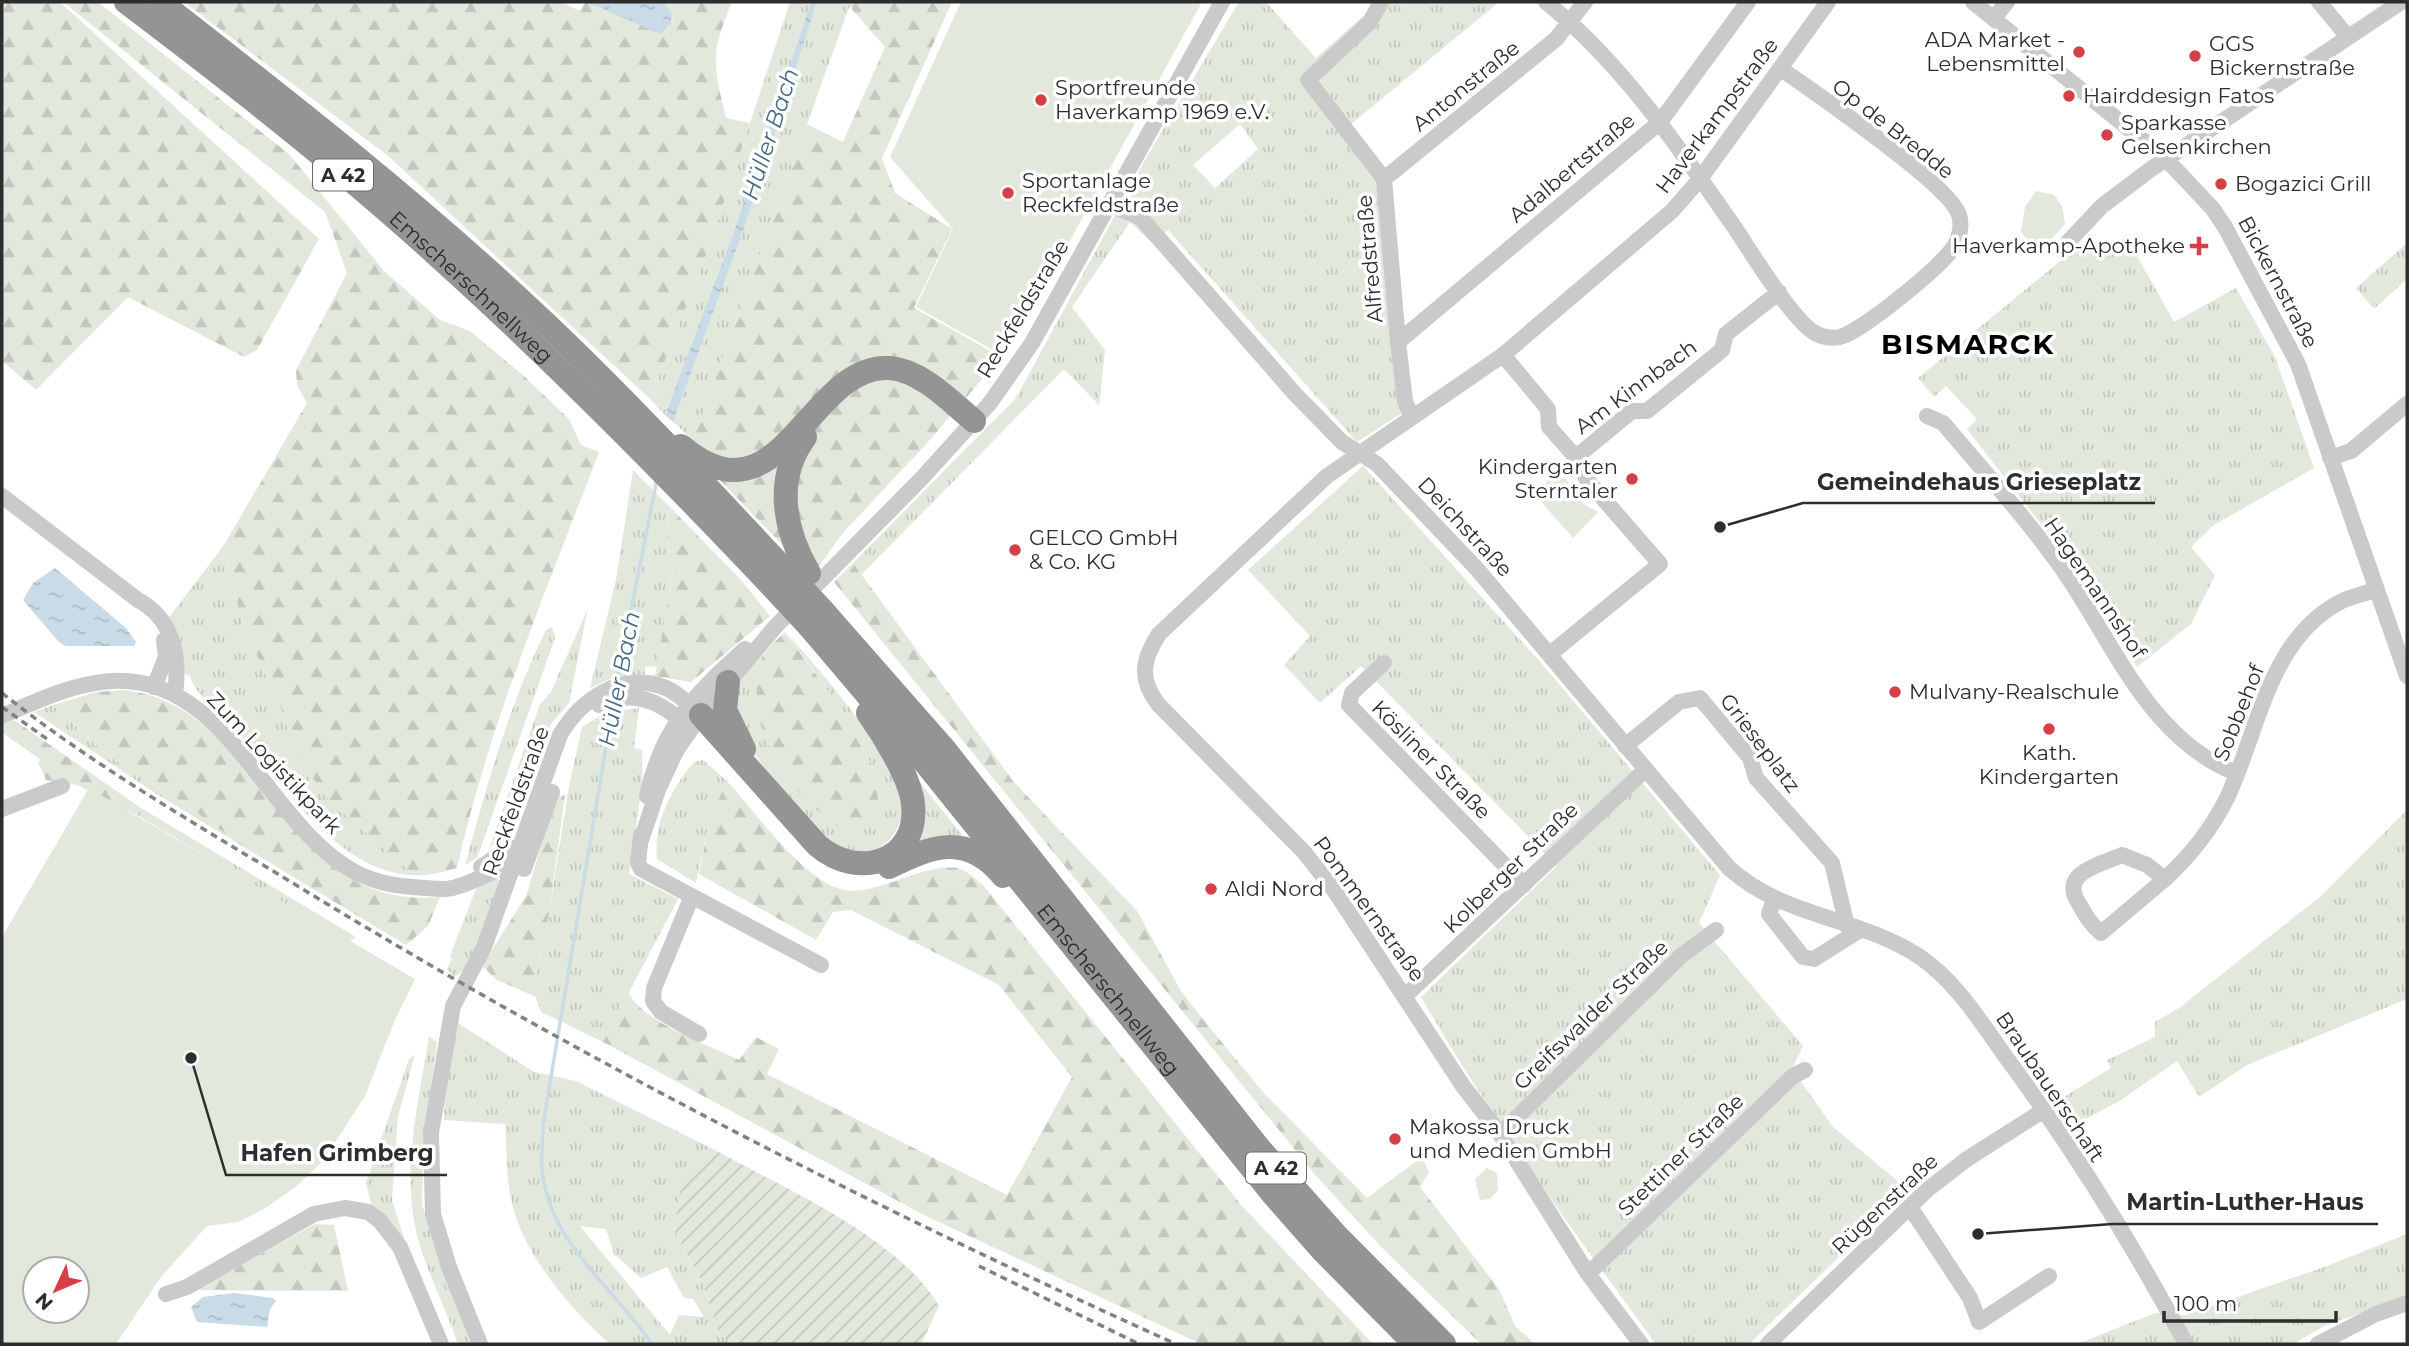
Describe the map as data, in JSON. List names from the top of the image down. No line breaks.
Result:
{"streets":{"highway":["A 42","Emscherschnellweg"],"street":["Antonstraße","Haverkampstraße","Op de Bredde","Adalbertstraße","Alfredstraße","Bickernstraße","Reckfeldstraße","Am Kinnbach","Deichstraße","Hagemannshof","Sobbehof","Grieseplatz","Kösliner Straße","Zum Logistikpark","Kolberger Straße","Pommernstraße","Greifswalder Straße","Braubauerschaft","Stettiner Straße","Rügenstraße"]},"crossings":[["Antonstraße","Alfredstraße"],["Haverkampstraße","Op de Bredde"],["Haverkampstraße","Alfredstraße"],["Haverkampstraße","Deichstraße"],["Haverkampstraße","Pommernstraße"],["Op de Bredde","Am Kinnbach"],["Adalbertstraße","Alfredstraße"],["A 42","Emscherschnellweg"],["Bickernstraße","Sobbehof"],["Reckfeldstraße","Deichstraße"],["Reckfeldstraße","Zum Logistikpark"],["Deichstraße","Grieseplatz"],["Deichstraße","Kolberger Straße"],["Deichstraße","Pommernstraße"],["Deichstraße","Braubauerschaft"],["Hagemannshof","Sobbehof"],["Grieseplatz","Braubauerschaft"],["Kösliner Straße","Kolberger Straße"],["Kolberger Straße","Pommernstraße"],["Pommernstraße","Greifswalder Straße"],["Pommernstraße","Stettiner Straße"],["Braubauerschaft","Rügenstraße"]],"districts":["BISMARCK"],"water":["Hüller Bach"],"places":{"other":["ADA Market - Lebensmittel","GGS Bickernstraße","Hairddesign Fatos","Sportfreunde Haverkamp 1969 e.V.","Sparkasse Gelsenkirchen","Bogazici Grill","Sportanlage Reckfeldstraße","Kindergarten Sterntaler","Gemeindehaus Grieseplatz","GELCO GmbH & Co. KG","Mulvany-Realschule","Kath. Kindergarten","Aldi Nord","Hafen Grimberg","Makossa Druck und Medien GmbH","Martin-Luther-Haus"],"health":["Haverkamp-Apotheke"]},"scale_bar":"100 m","north":"bottom left"}
